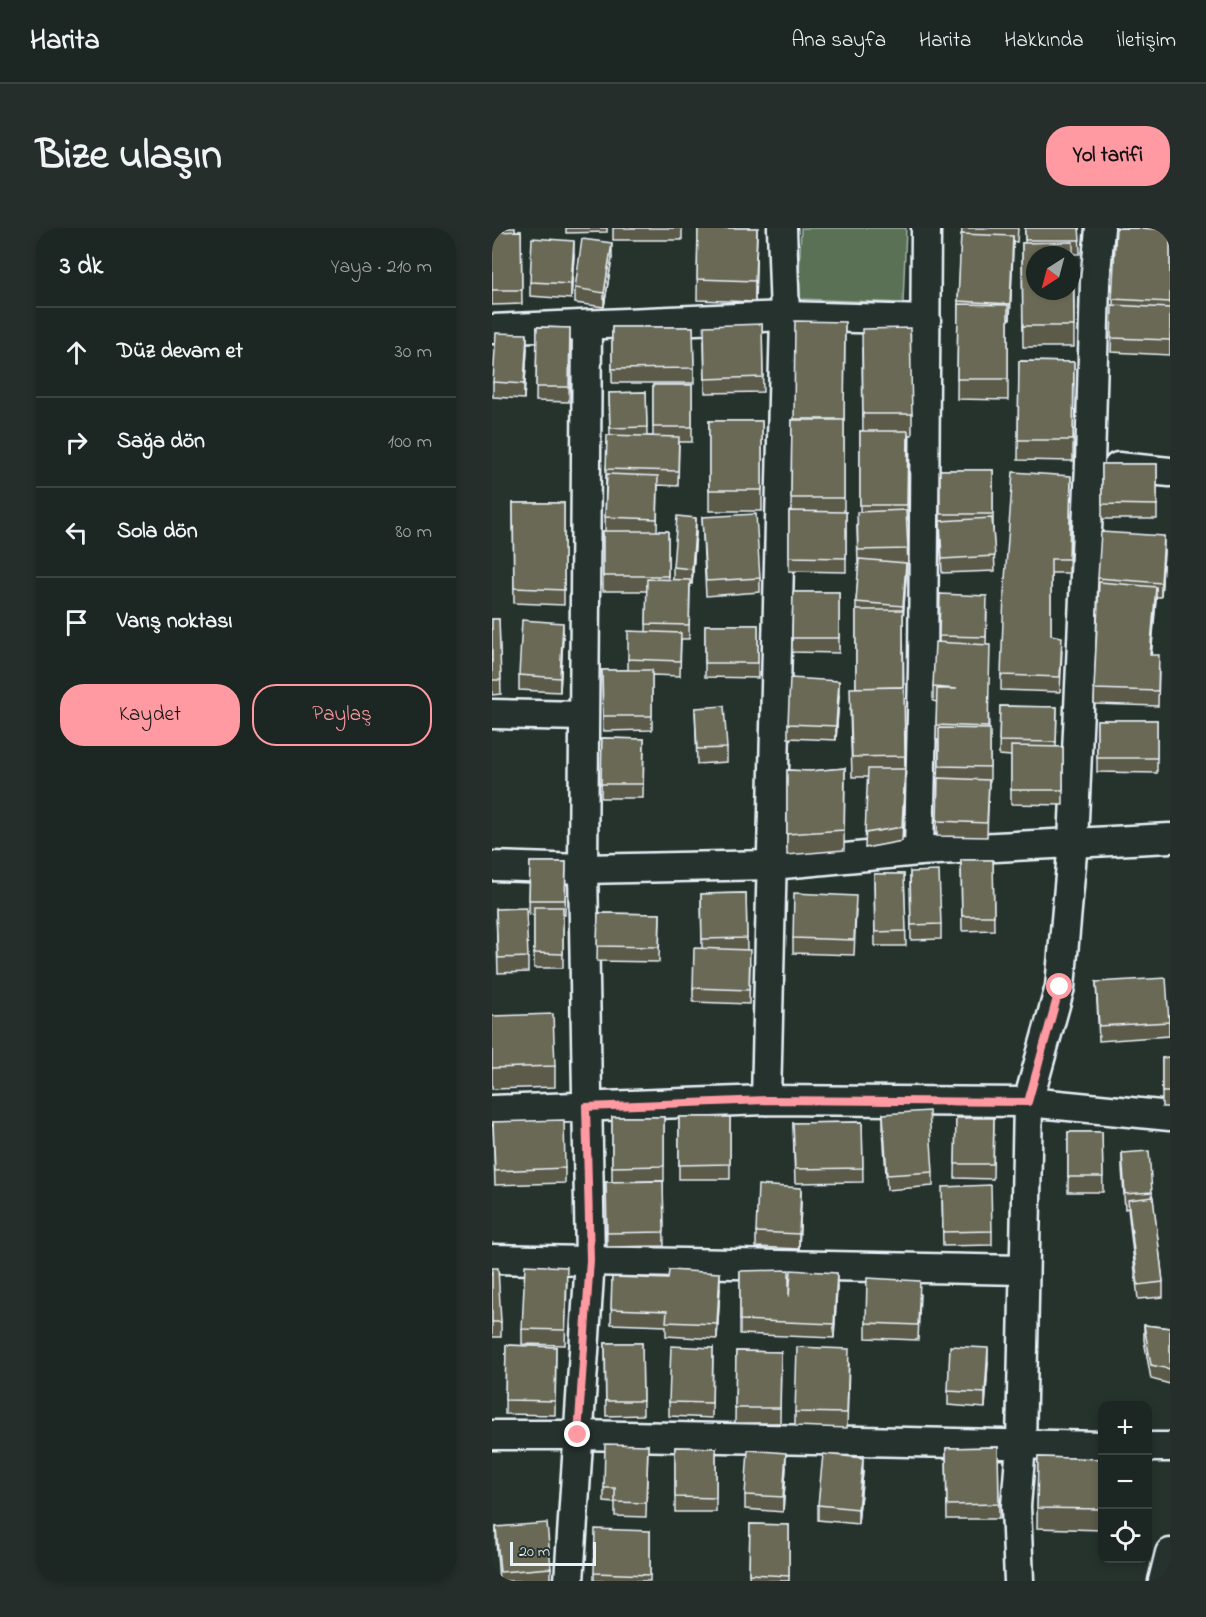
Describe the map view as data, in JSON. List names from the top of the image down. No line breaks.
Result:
{"scale_bar":"20 m","north":"bottom left","page":{"header":"Harita","nav":["Ana sayfa","Harita","Hakkında","İletişim"],"title":"Bize ulaşın","buttons":["Yol tarifi",["Kaydet","Paylaş"]],"heading":["3 dk","Yaya · 210 m"],"list":[["Düz devam et","30 m"],["Sağa dön","100 m"],["Sola dön","80 m"],"Varış noktası"],"map_buttons":["+","−"],"scale":"20 m"}}
